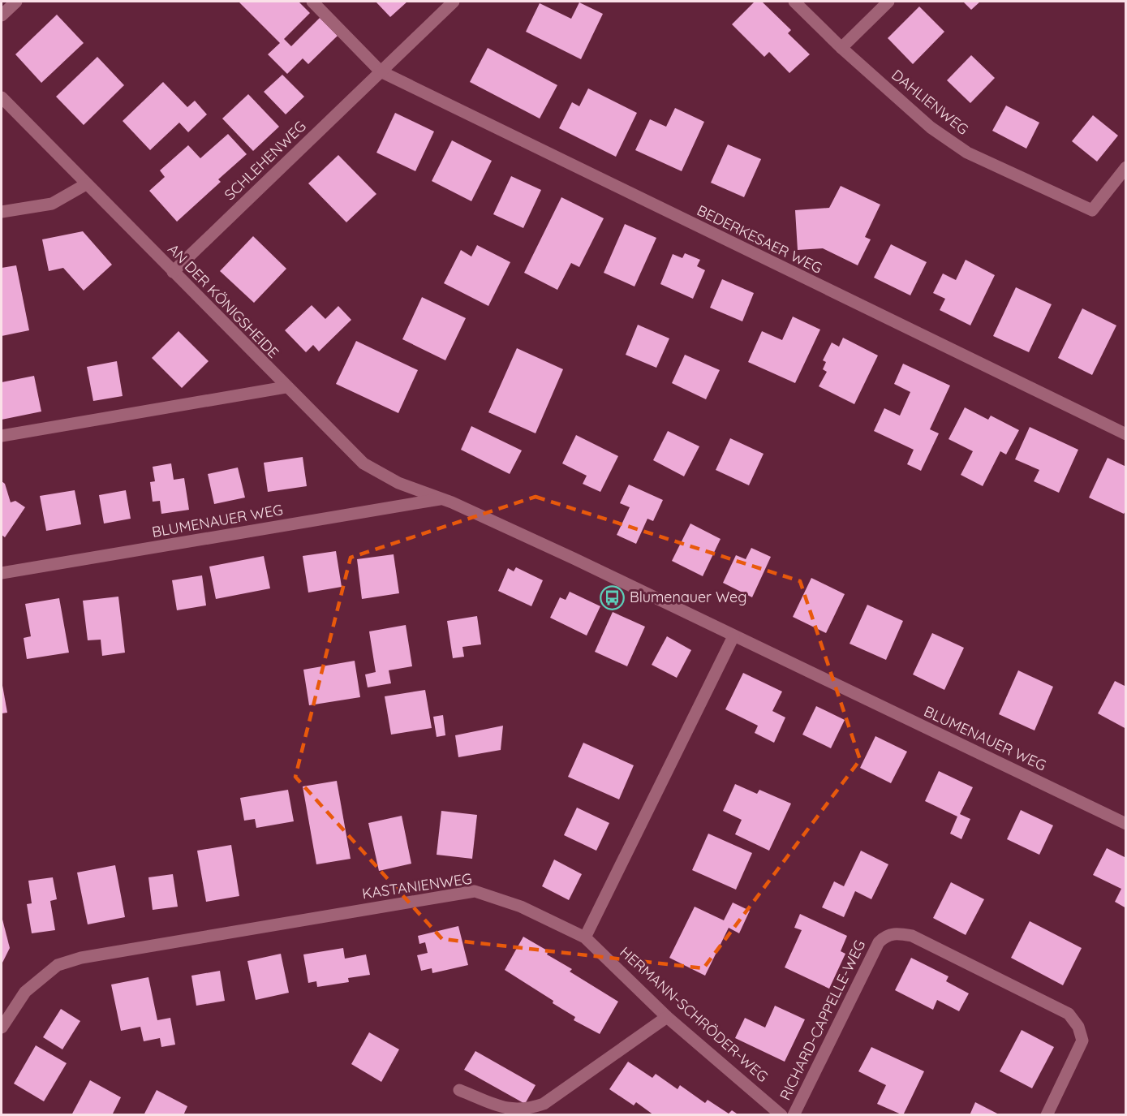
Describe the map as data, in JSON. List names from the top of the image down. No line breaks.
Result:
{"streets":{"street":["DAHLIENWEG","SCHLEHENWEG","BEDERKESAER WEG","AN DER KÖNIGSHEIDE","BLUMENAUER WEG","KASTANIENWEG","HERMANN-SCHRÖDER-WEG","RICHARD-CAPPELLE-WEG"]},"crossings":[["SCHLEHENWEG","BEDERKESAER WEG"],["SCHLEHENWEG","AN DER KÖNIGSHEIDE"],["AN DER KÖNIGSHEIDE","BLUMENAUER WEG"],["KASTANIENWEG","HERMANN-SCHRÖDER-WEG"]],"places":{"bus stop":["Blumenauer Weg"]}}
